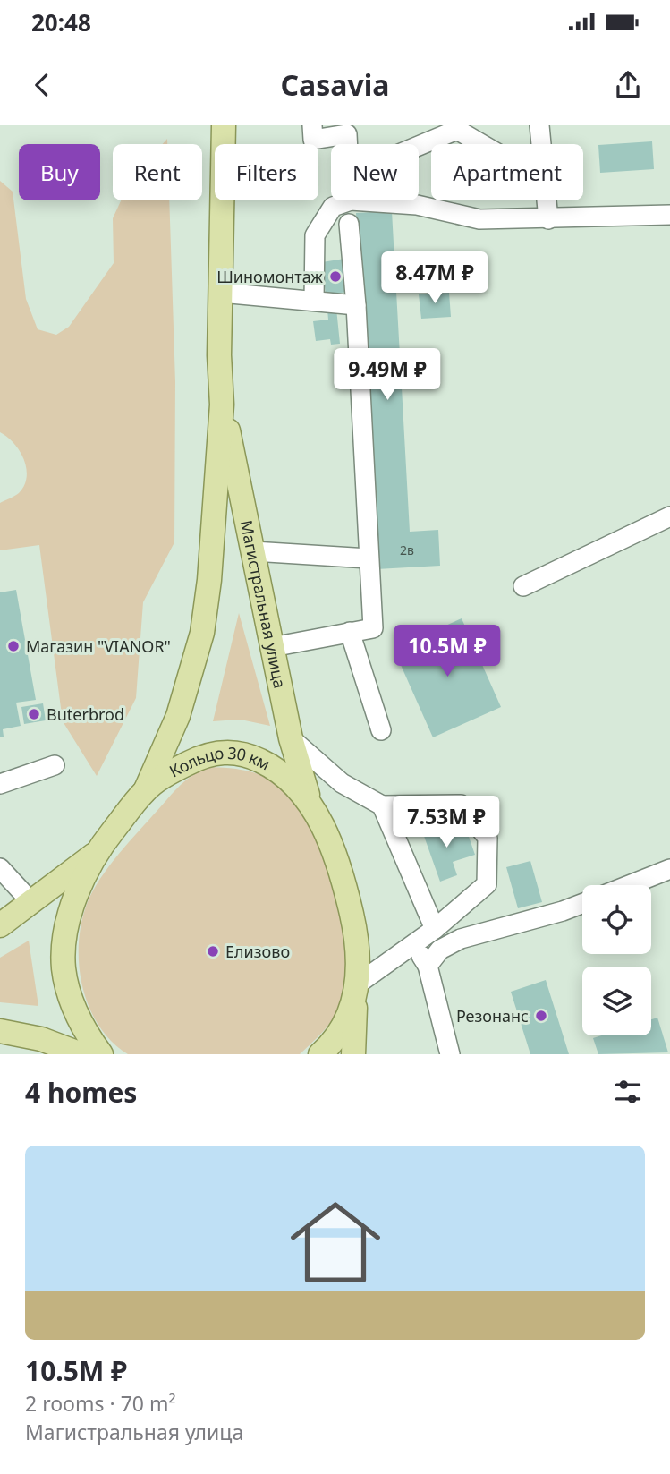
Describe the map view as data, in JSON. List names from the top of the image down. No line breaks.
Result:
{"streets":{"main road":["Магистральная улица","Кольцо 30 км"]},"crossings":[["Магистральная улица","Кольцо 30 км"]],"places":["Шиномонтаж","Магазин \"VIANOR\"","Buterbrod","Елизово","Резонанс"],"house_numbers":["2в"],"page":{"status":"20:48","header":"Casavia","chip":["Buy","Rent","Filters","New","Apartment"],"price":["8.47M ₽","9.49M ₽","10.5M ₽","7.53M ₽"],"heading":"4 homes","list":[{"name":"10.5M ₽","note":"2 rooms · 70 m² · Магистральная улица"}]}}
